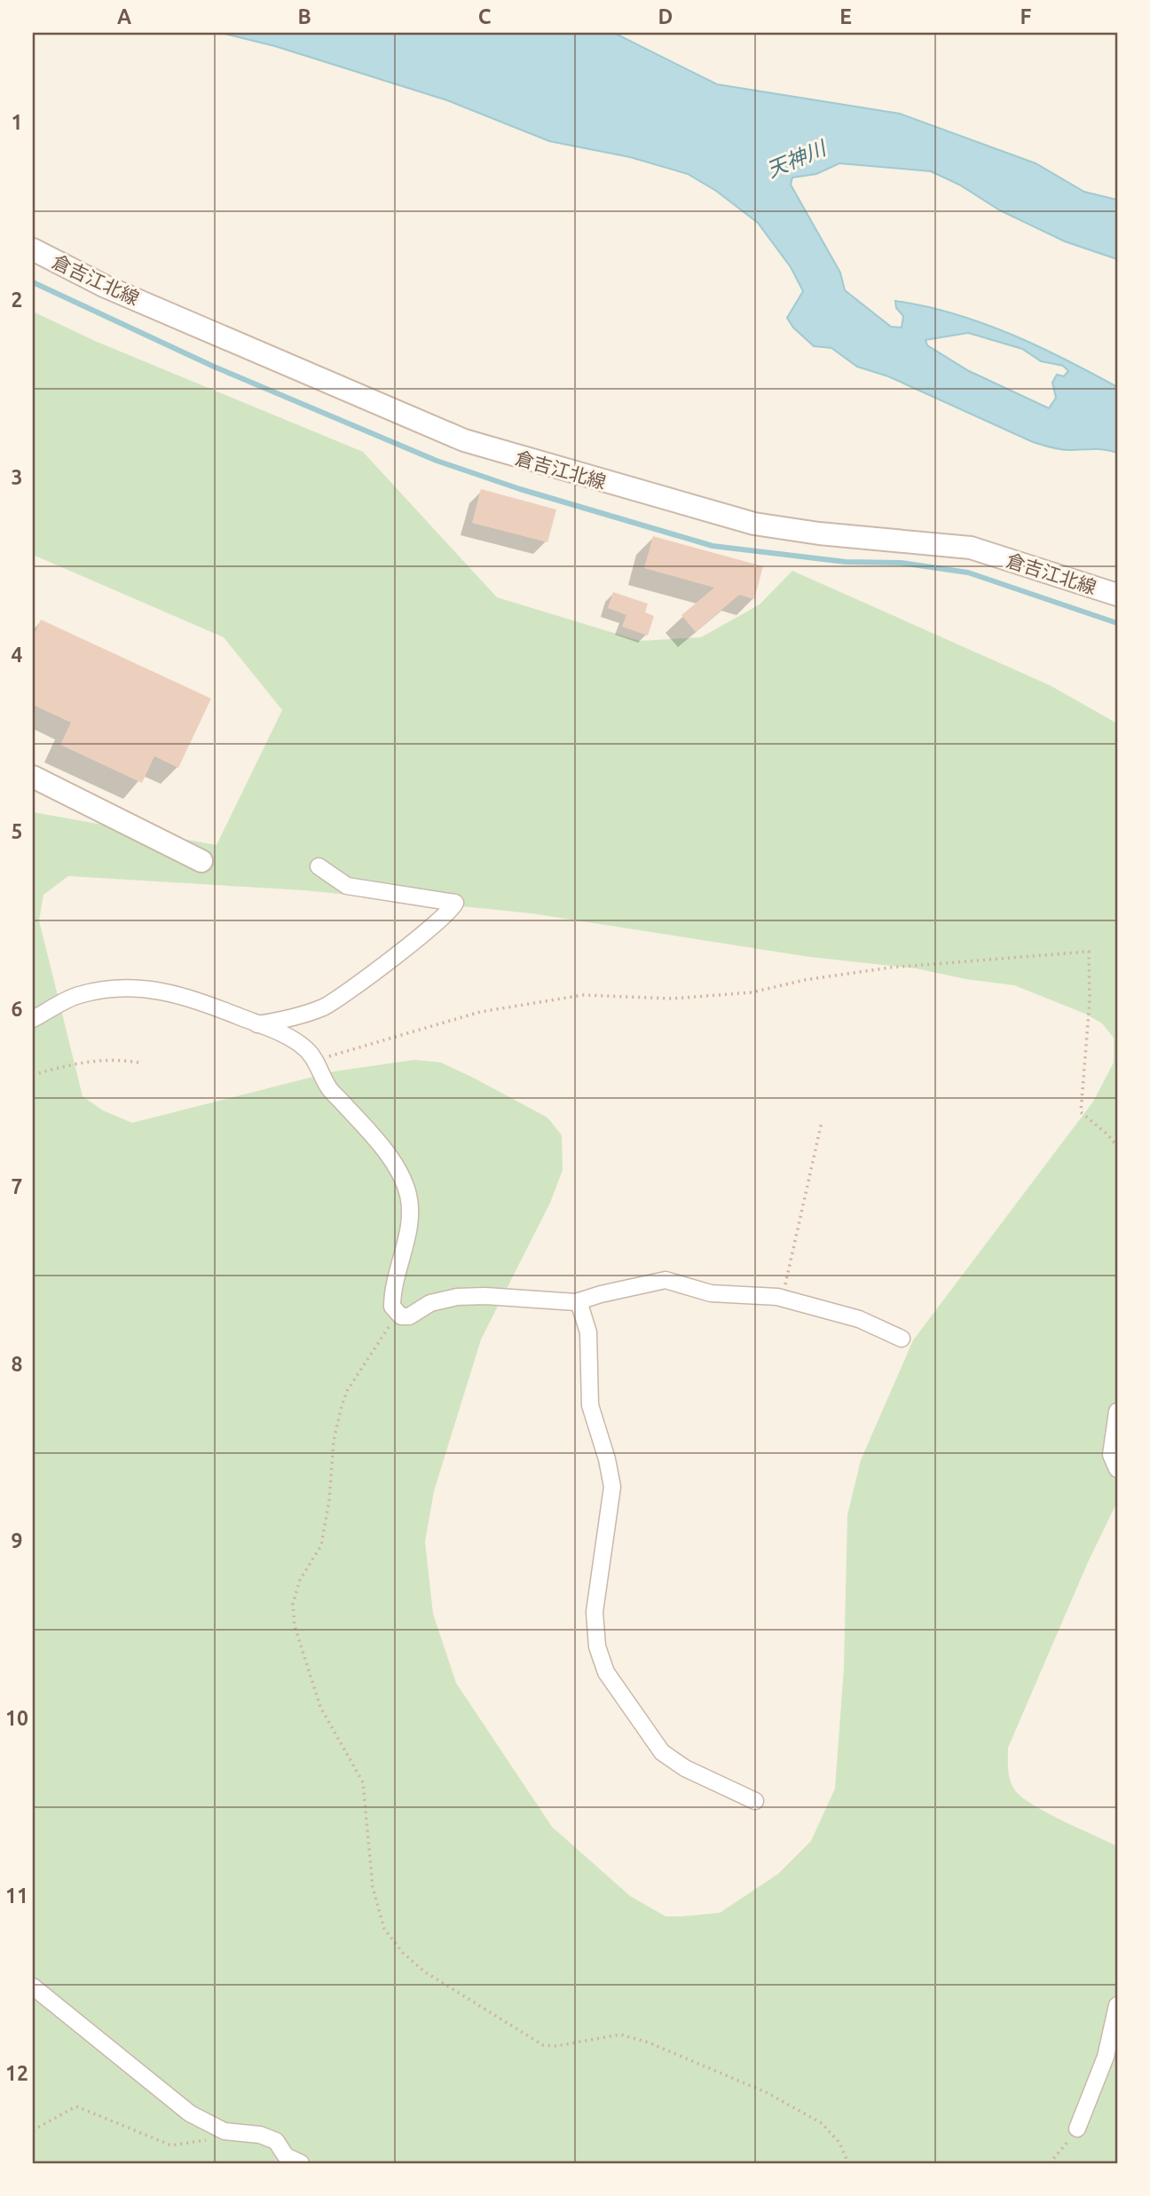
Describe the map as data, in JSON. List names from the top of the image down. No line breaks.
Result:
{"streets":{"main road":["倉吉江北線"]},"water":["天神川"],"grid":{"columns":["A","B","C","D","E","F"],"rows":["1","2","3","4","5","6","7","8","9","10","11","12"]}}
